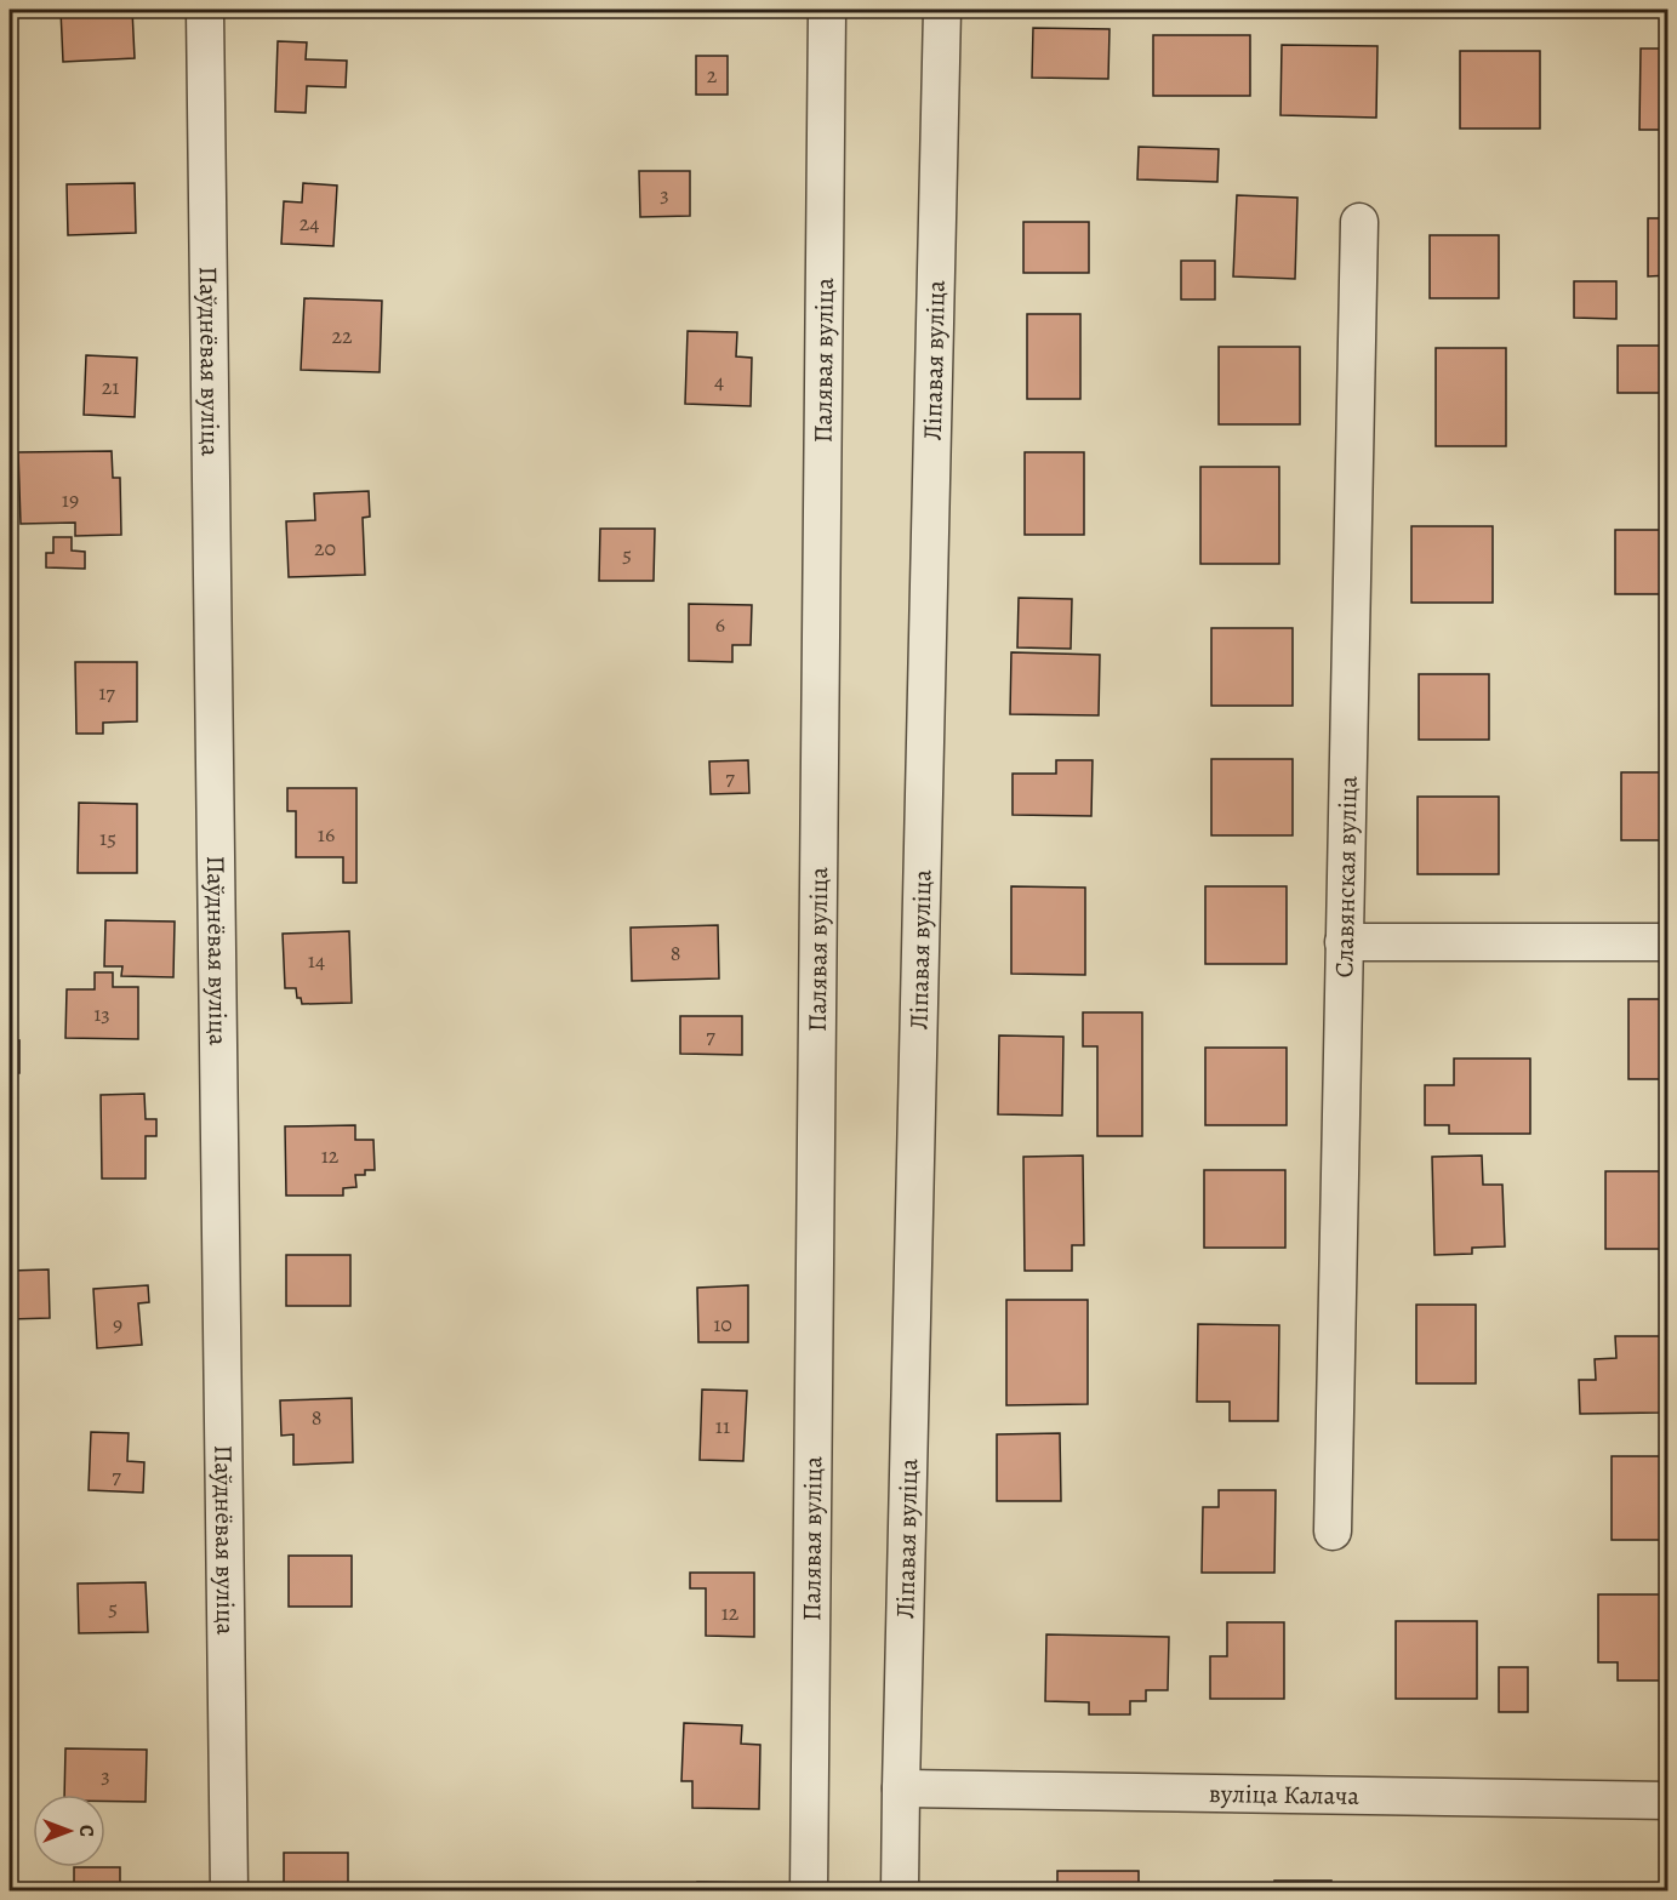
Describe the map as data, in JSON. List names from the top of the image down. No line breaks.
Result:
{"streets":{"street":["Паўднёвая вуліца","Палявая вуліца","Ліпавая вуліца","Славянская вуліца","вуліца Калача"]},"crossings":[["Ліпавая вуліца","вуліца Калача"]],"house_numbers":["2","3","24","22","4","21","19","20","5","6","17","7","16","15","8","14","13","7","12","9","10","8","11","7","5","12","3"],"north":"right"}
